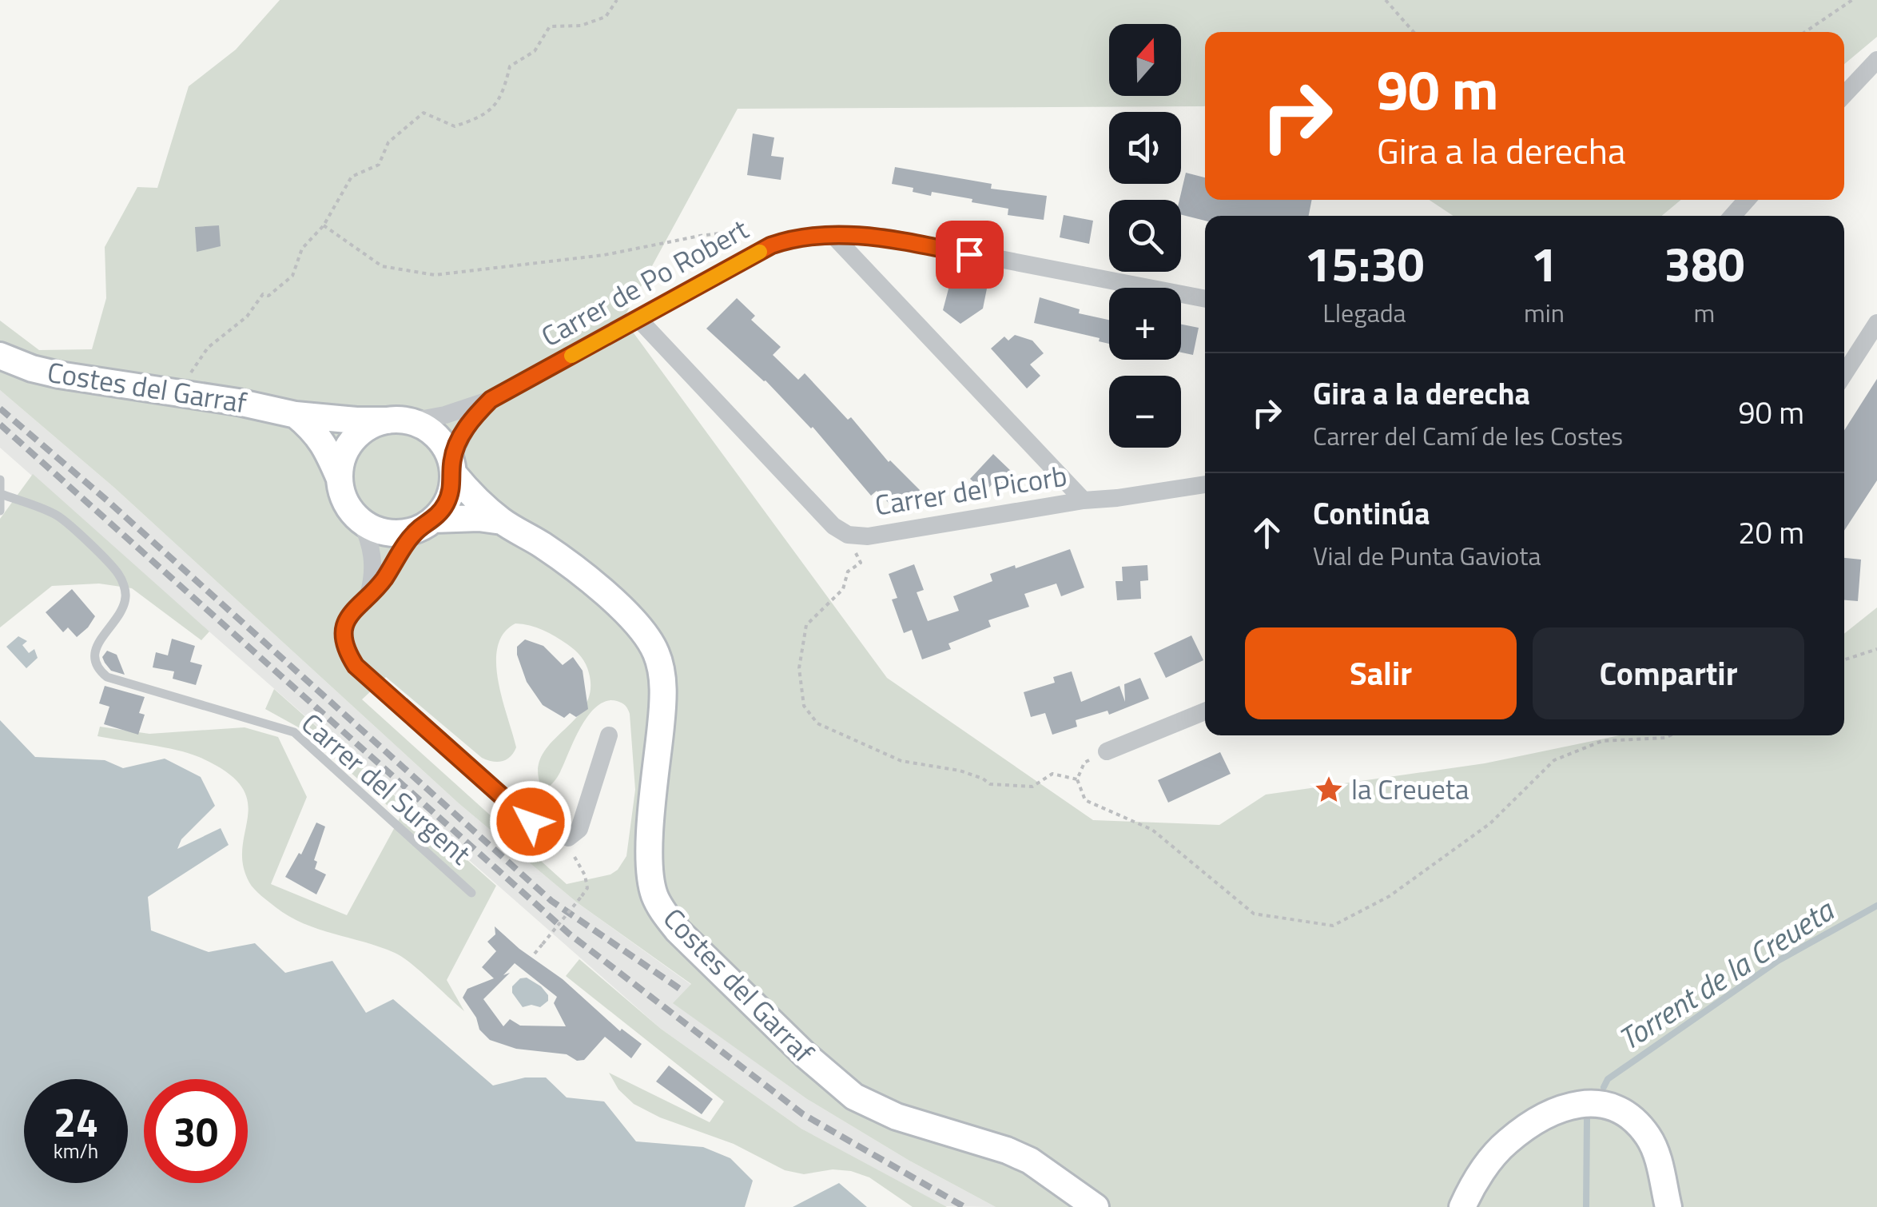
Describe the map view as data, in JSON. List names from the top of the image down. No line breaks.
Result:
{"streets":{"main road":["Costes del Garraf"],"street":["Carrer de Po Robert","Carrer del Picorb"],"lane":["Carrer del Surgent"]},"crossings":[["Carrer de Po Robert","Costes del Garraf"],["Carrer de Po Robert","Carrer del Picorb"]],"water":["Torrent de la Creueta"],"places":{"place":["la Creueta"]},"north":"top","page":{"map_buttons":["+","−"],"turn":["90 m","Gira a la derecha"],"eta":["15:30","Llegada","1","min","380","m"],"list":[{"name":"Gira a la derecha","note":"Carrer del Camí de les Costes","value":"90 m"},{"name":"Continúa","note":"Vial de Punta Gaviota","value":"20 m"}],"buttons":["Salir","Compartir"],"speed":"24 km/h","limit":"30"}}
